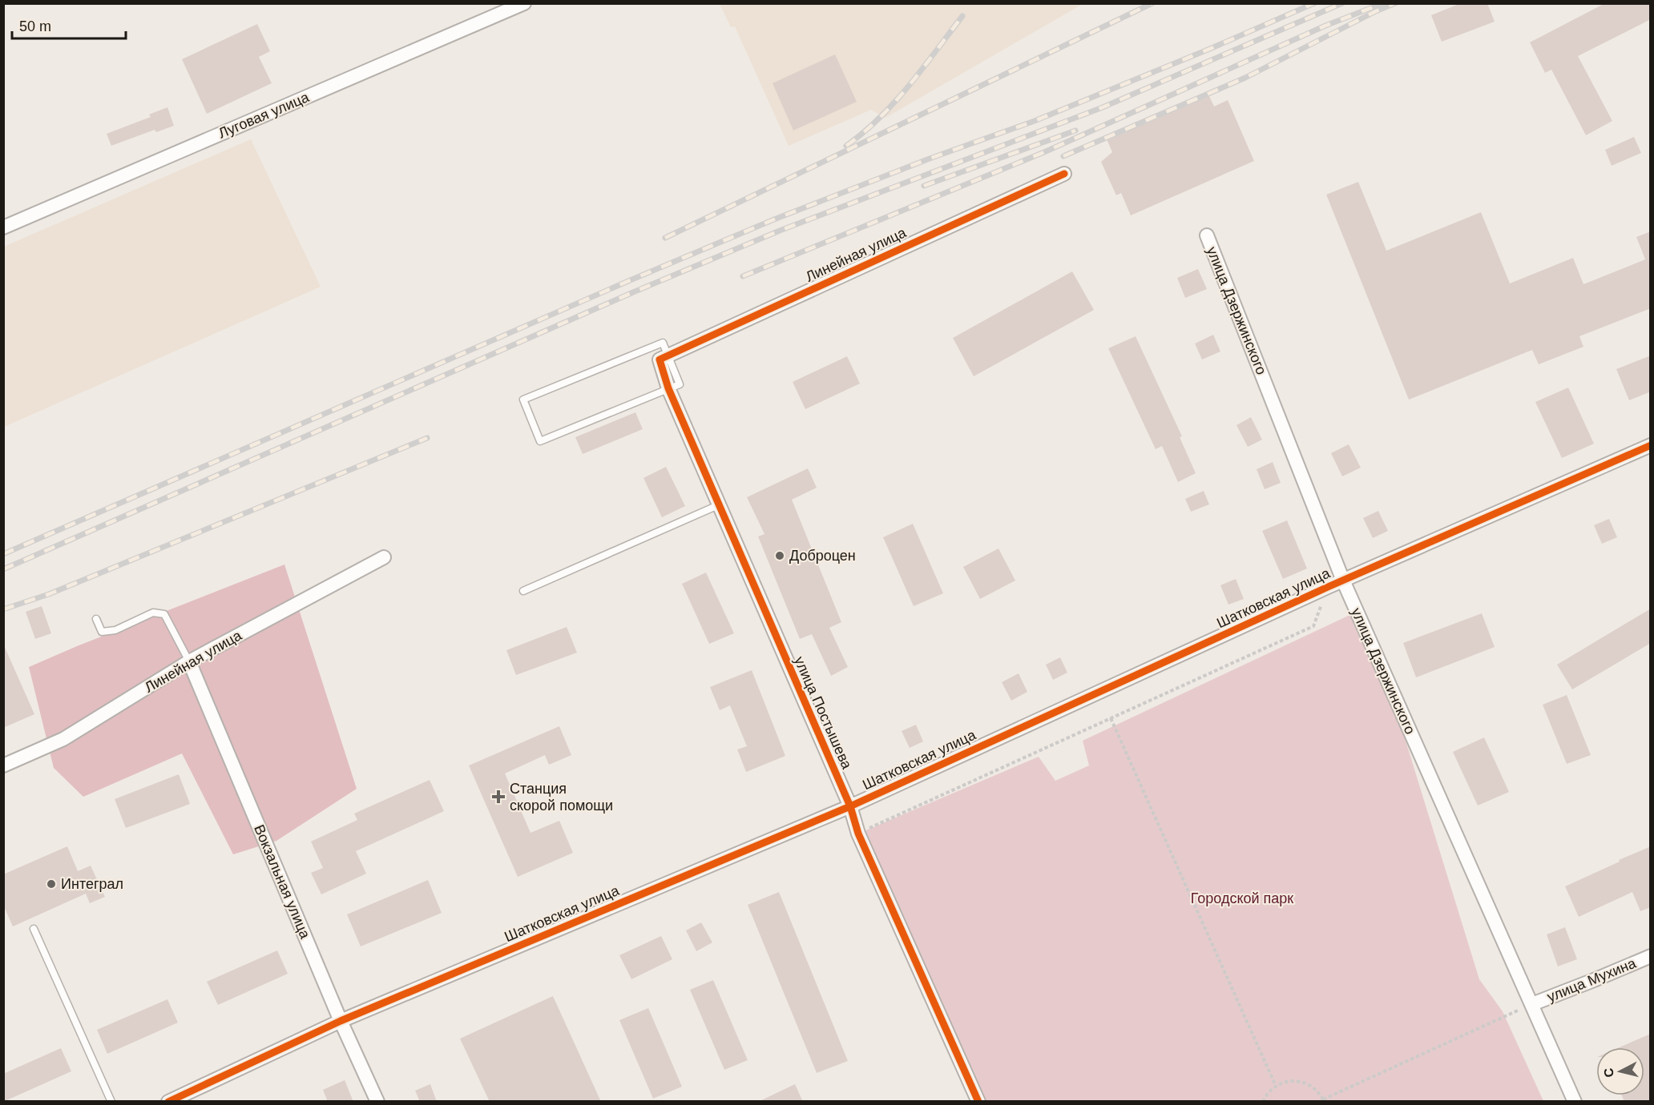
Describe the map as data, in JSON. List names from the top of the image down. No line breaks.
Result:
{"streets":{"street":["Луговая улица","Линейная улица","улица Дзержинского","Шатковская улица","улица Постышева","Вокзальная улица","улица Мухина"]},"crossings":[["Линейная улица","улица Постышева"],["Линейная улица","Вокзальная улица"],["улица Дзержинского","Шатковская улица"],["улица Дзержинского","улица Мухина"],["Шатковская улица","улица Постышева"],["Шатковская улица","Вокзальная улица"]],"parks":["Городской парк"],"places":{"other":["Доброцен","Интеграл"],"health":["Станция скорой помощи"]},"scale_bar":"50 m","north":"left"}
